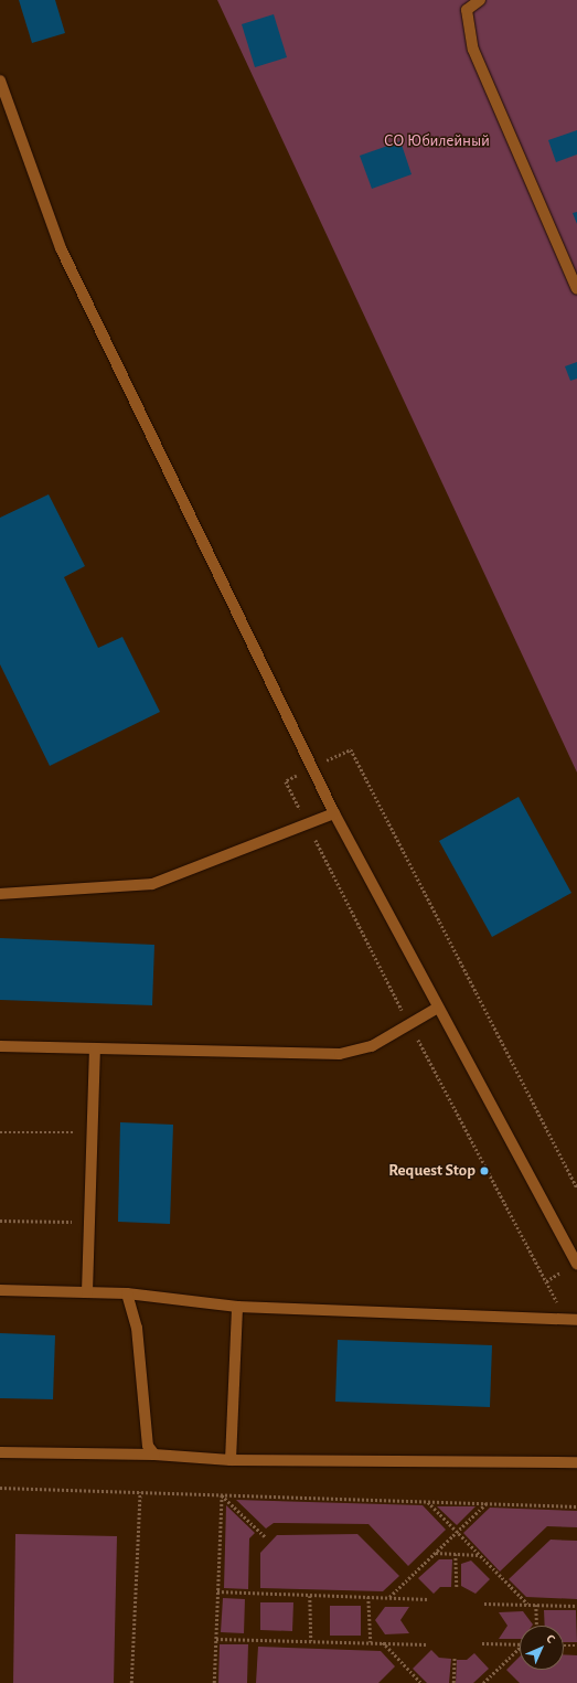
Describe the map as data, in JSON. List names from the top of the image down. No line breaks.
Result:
{"parks":["СО Юбилейный"],"places":["Request Stop"],"north":"top right"}
